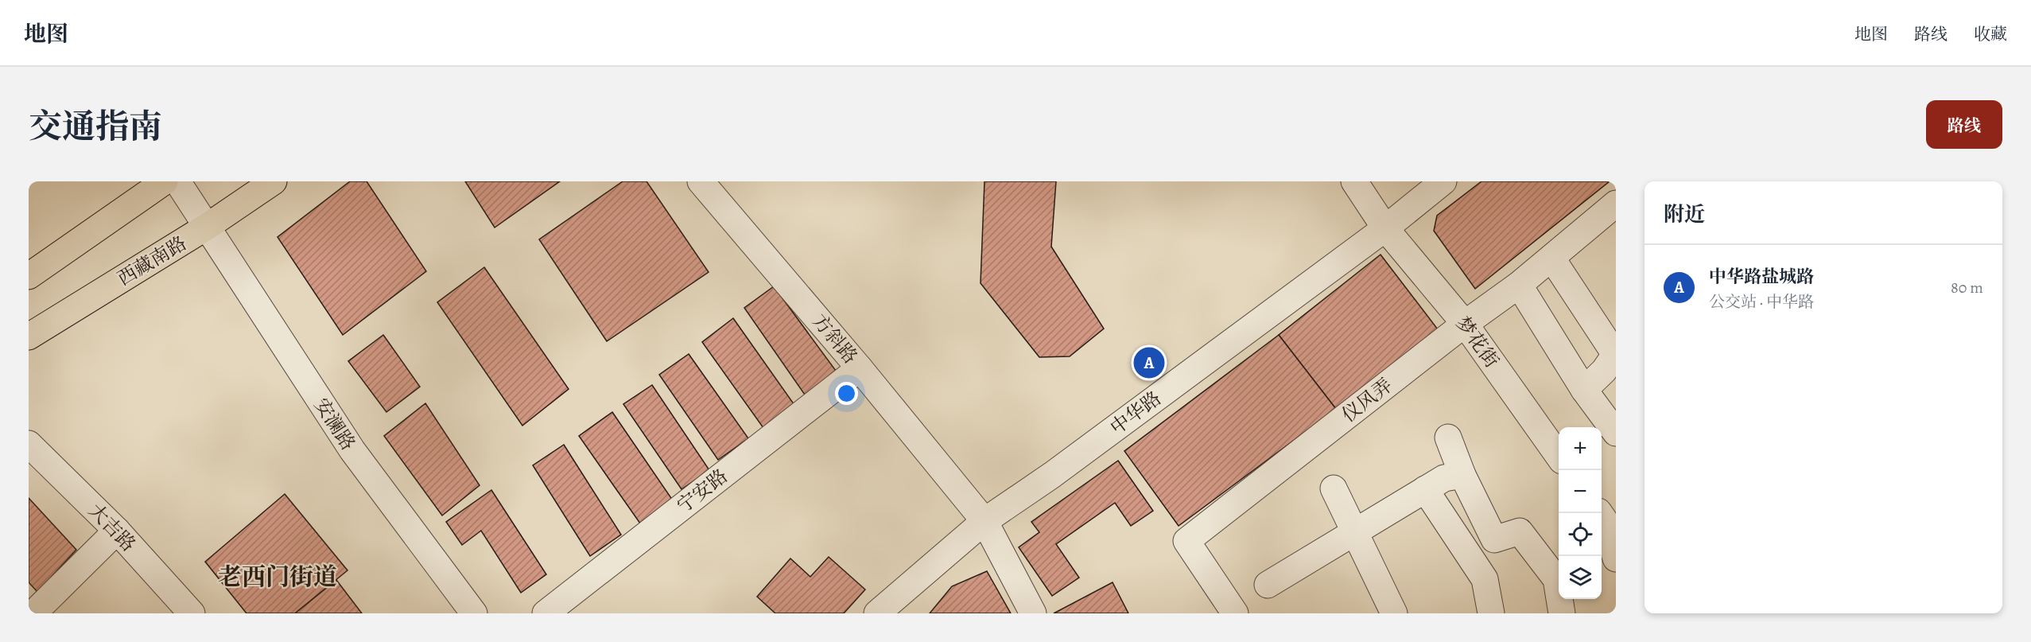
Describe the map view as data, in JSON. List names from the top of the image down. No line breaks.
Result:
{"streets":{"main road":["西藏南路"],"street":["方斜路","梦花街","仪风弄","中华路","安澜路","宁安路","大吉路"]},"crossings":[["西藏南路","安澜路"],["方斜路","中华路"],["方斜路","宁安路"],["梦花街","仪风弄"],["梦花街","中华路"]],"districts":["老西门街道"],"page":{"header":"地图","nav":["地图","路线","收藏"],"title":"交通指南","buttons":"路线","heading":"附近","list":[{"mark":"A","name":"中华路盐城路","note":"公交站 · 中华路","value":"80 m"}],"pins":"A","map_buttons":["+","−"]}}
